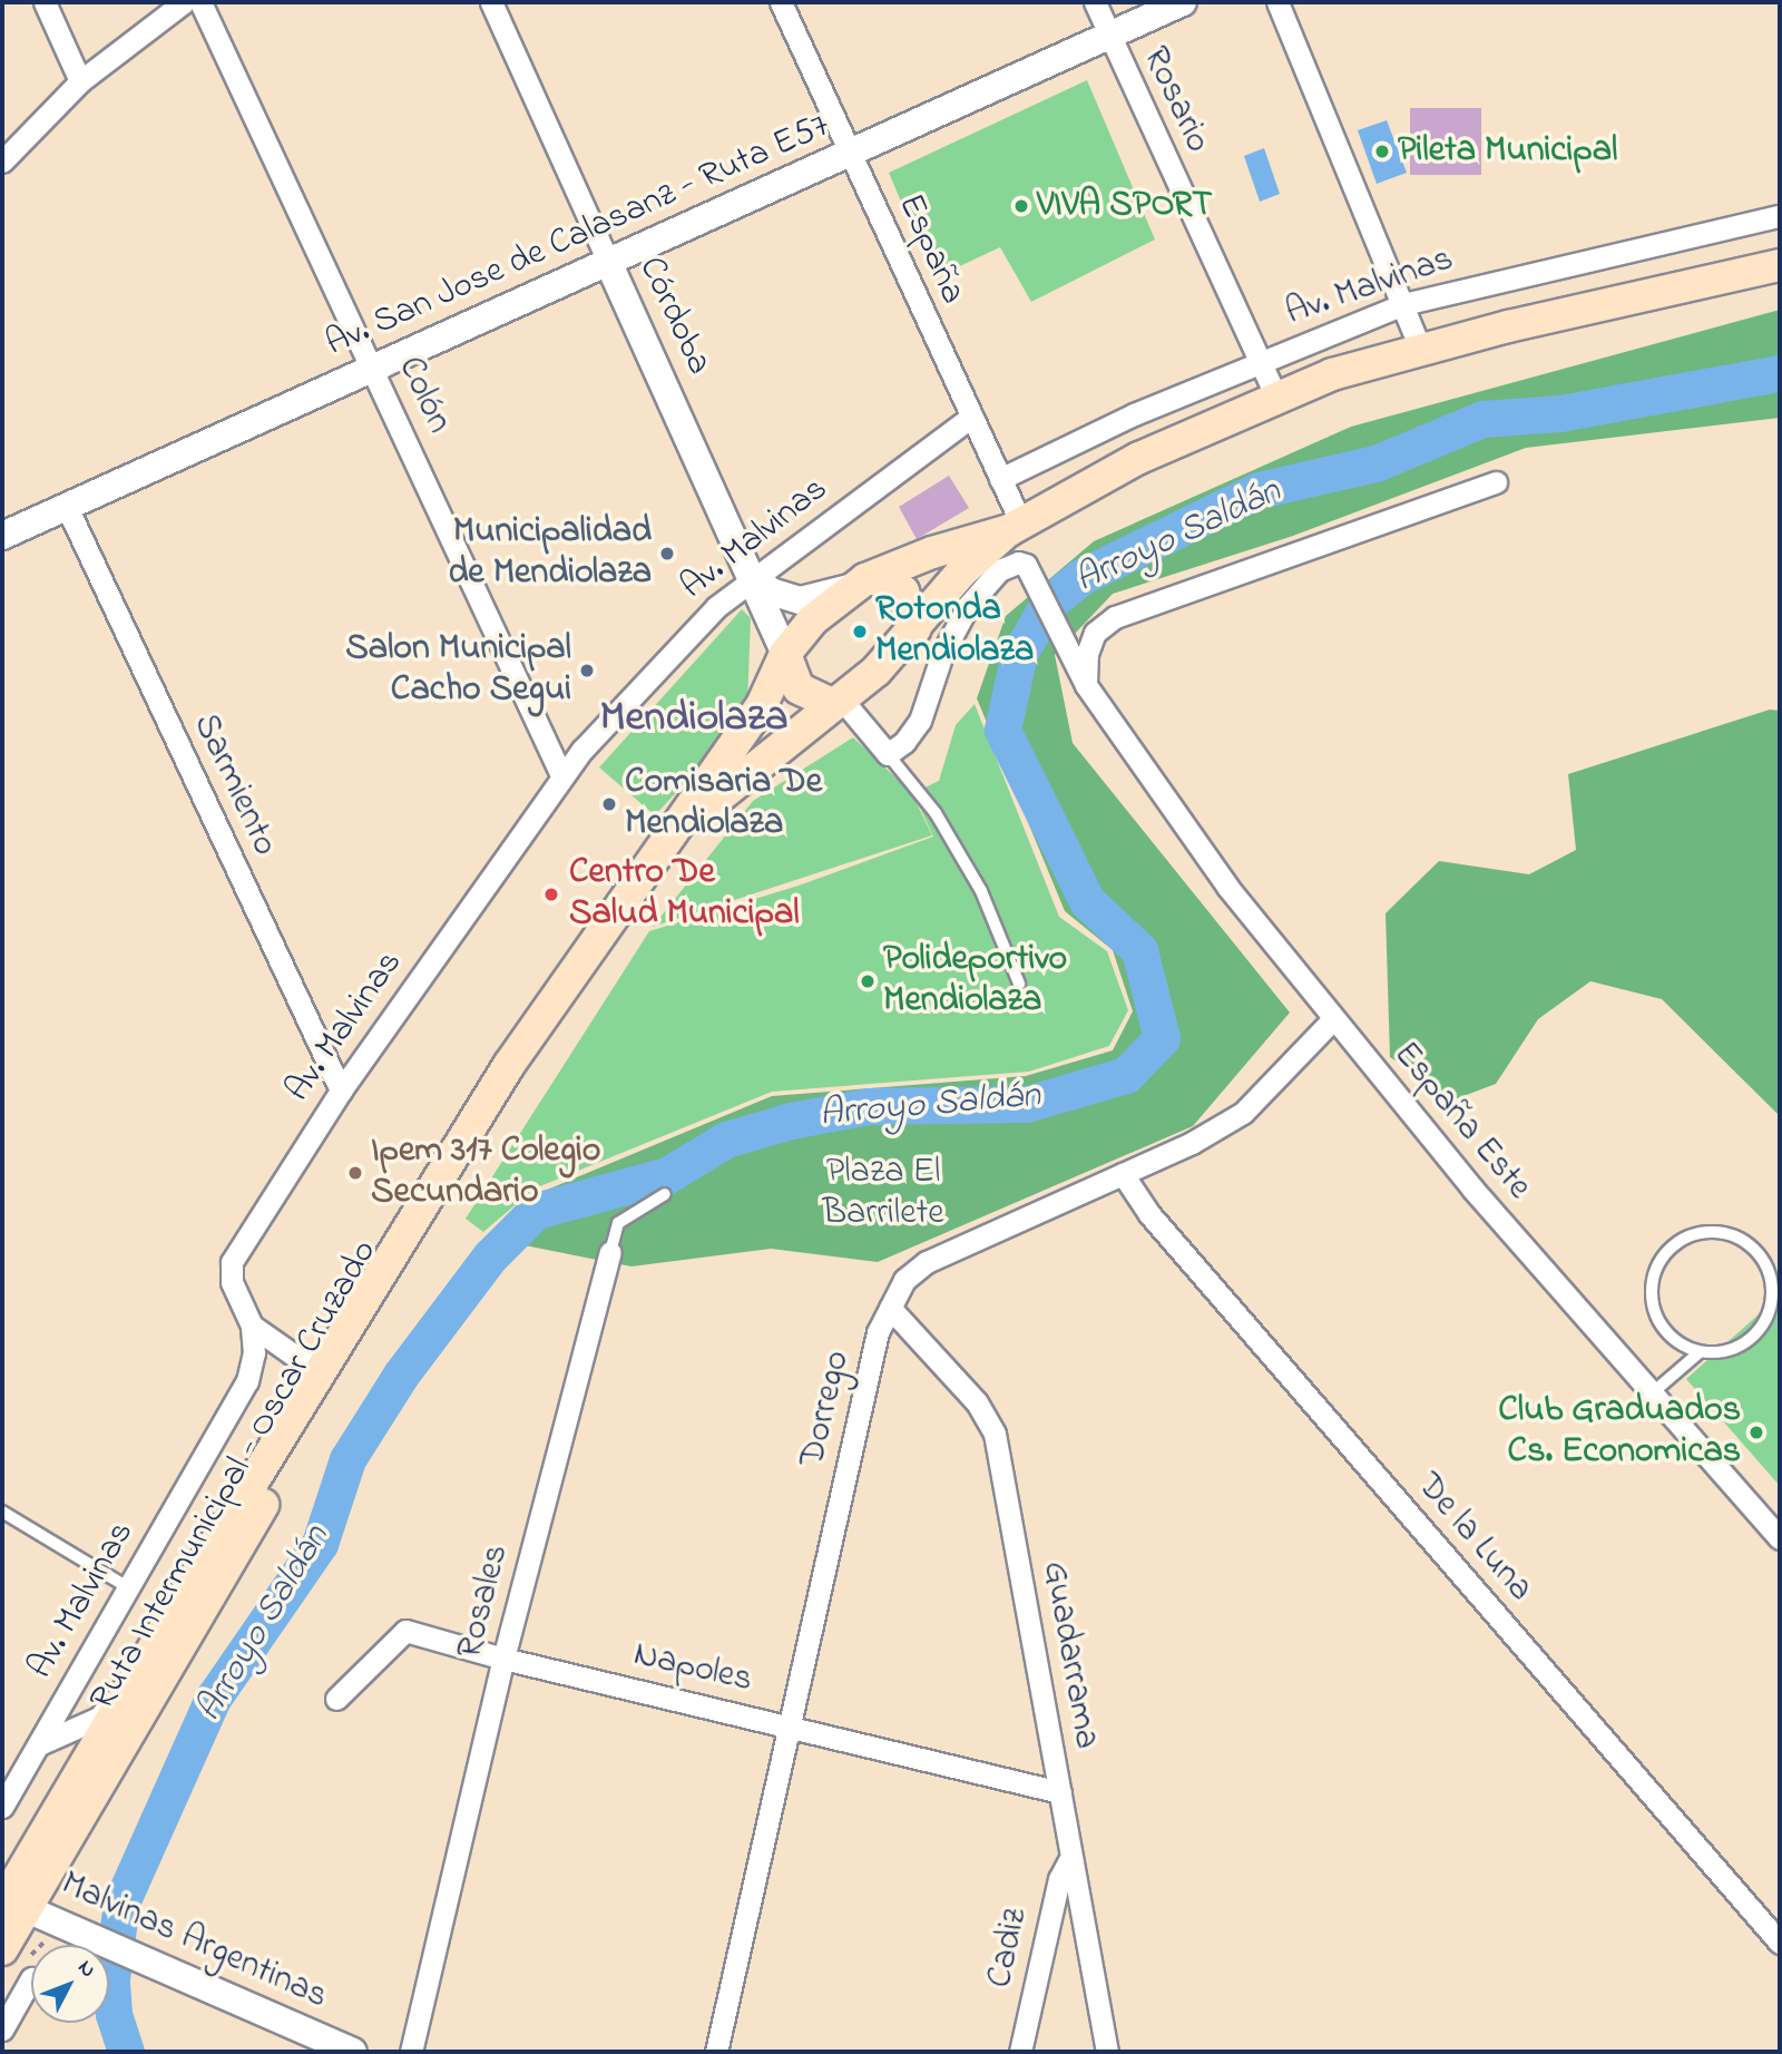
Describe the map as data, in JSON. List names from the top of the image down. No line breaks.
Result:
{"streets":{"main road":["Ruta Intermunicipal - Oscar Cruzado"],"street":["Rosario","Av. San Jose de Calasanz - Ruta E57","España","Av. Malvinas","Córdoba","Colón","Sarmiento","España Este","Dorrego","De la Luna","Rosales","Guadarrama","Napoles","Malvinas Argentinas","Cadiz"]},"crossings":[["Rosario","Av. San Jose de Calasanz - Ruta E57"],["Rosario","Av. Malvinas"],["Rosario","Ruta Intermunicipal - Oscar Cruzado"],["Av. San Jose de Calasanz - Ruta E57","España"],["Av. San Jose de Calasanz - Ruta E57","Córdoba"],["Av. San Jose de Calasanz - Ruta E57","Colón"],["Av. San Jose de Calasanz - Ruta E57","Sarmiento"],["España","Av. Malvinas"],["España","Ruta Intermunicipal - Oscar Cruzado"],["Av. Malvinas","Córdoba"],["Av. Malvinas","Colón"],["Av. Malvinas","Sarmiento"],["Córdoba","Ruta Intermunicipal - Oscar Cruzado"],["España Este","Dorrego"],["Dorrego","De la Luna"],["Dorrego","Guadarrama"],["Dorrego","Napoles"],["Ruta Intermunicipal - Oscar Cruzado","Malvinas Argentinas"],["Rosales","Napoles"],["Guadarrama","Napoles"],["Guadarrama","Cadiz"]],"districts":["Mendiolaza"],"water":["Arroyo Saldán"],"parks":["Plaza El Barrilete"],"places":["Pileta Municipal","VIVA SPORT","Municipalidad de Mendiolaza","Rotonda Mendiolaza","Salon Municipal Cacho Segui","Comisaria De Mendiolaza","Centro De Salud Municipal","Polideportivo Mendiolaza","Ipem 317 Colegio Secundario","Club Graduados Cs. Economicas"],"north":"top right"}
